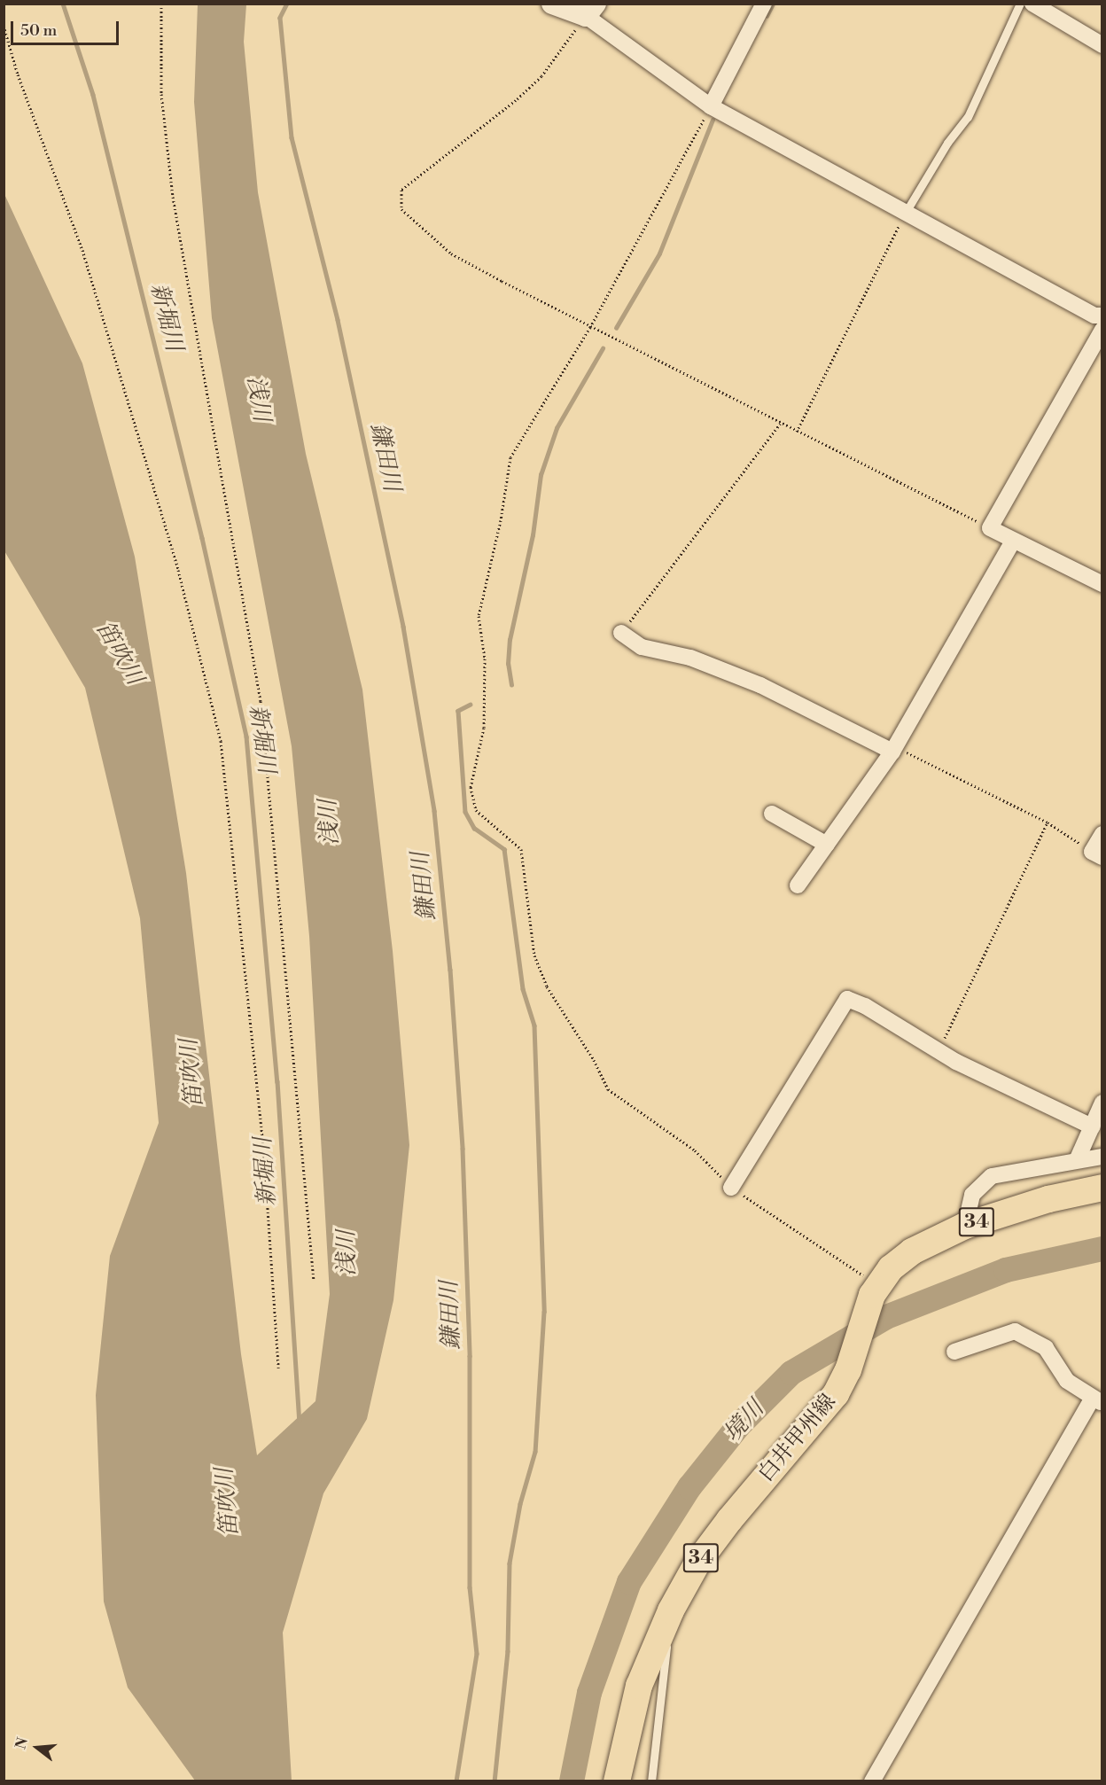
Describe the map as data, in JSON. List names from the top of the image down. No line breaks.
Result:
{"streets":{"main road":["34","白井甲州線"]},"water":["新堀川","浅川","鎌田川","笛吹川","境川"],"scale_bar":"50 m","north":"left"}
